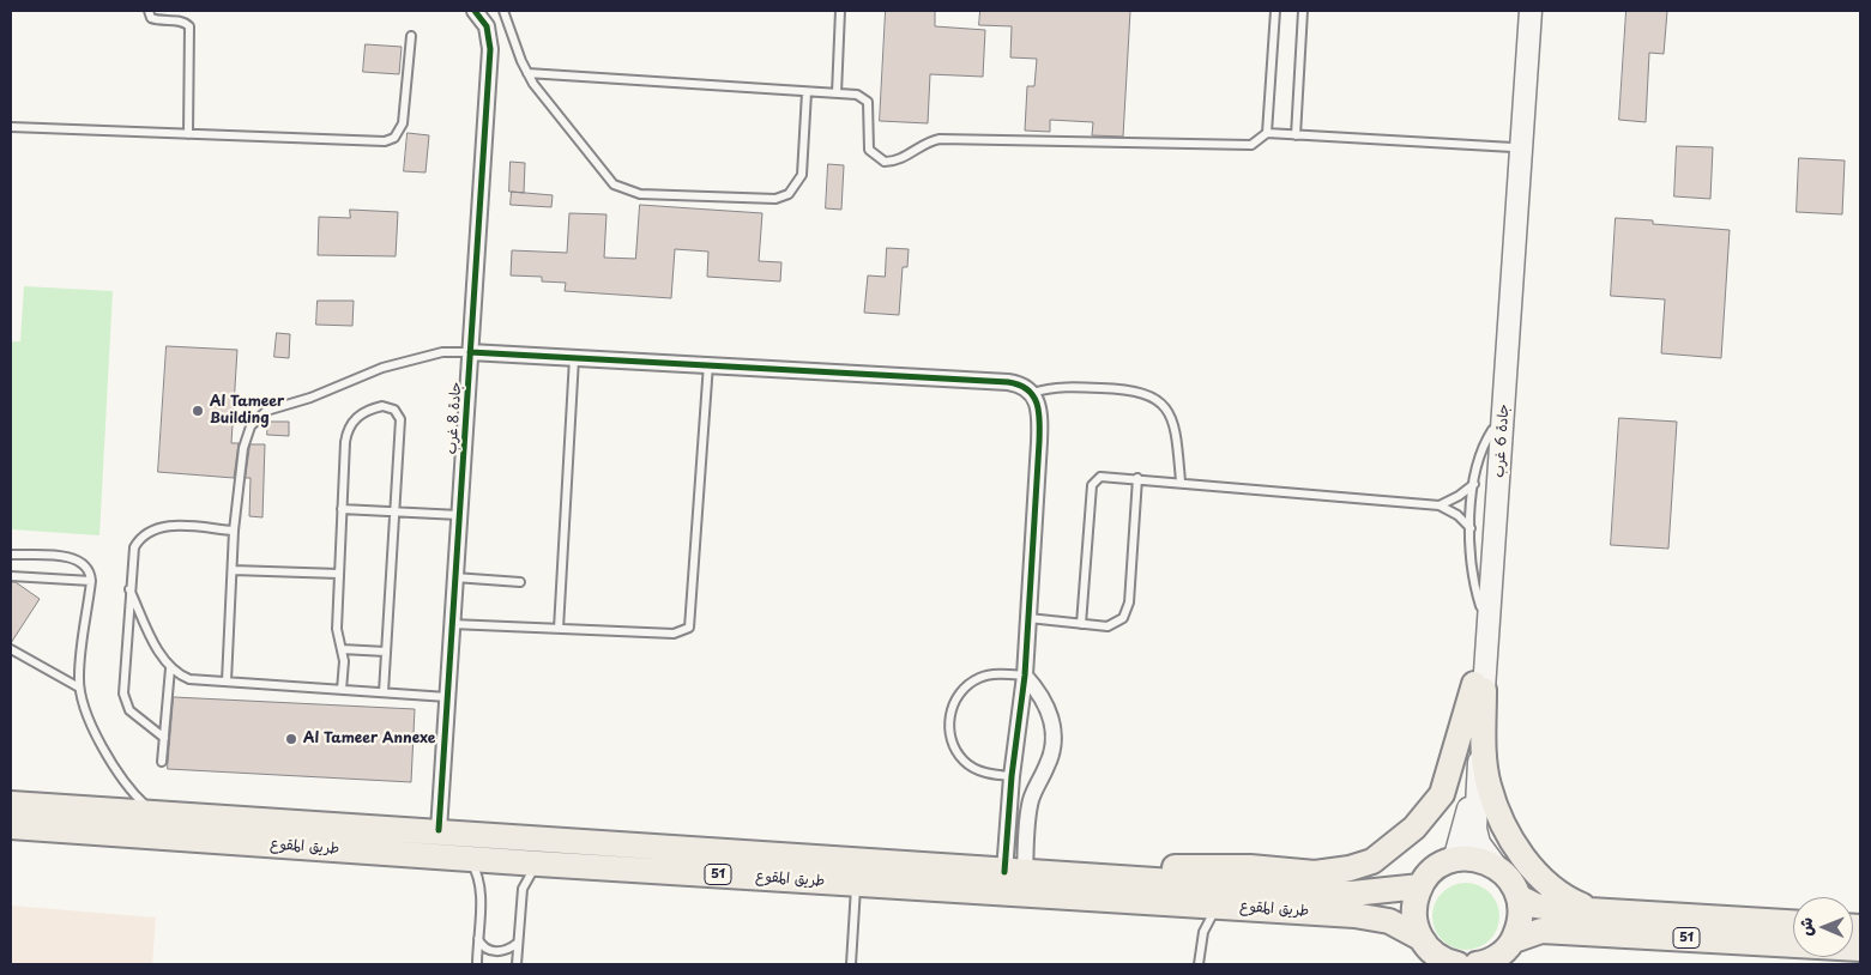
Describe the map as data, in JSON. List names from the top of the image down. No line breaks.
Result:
{"streets":{"main road":["جادة 6 غرب","طريق المقوع","51"],"street":["جادة 8 غرب"]},"crossings":[["جادة 8 غرب","طريق المقوع"],["طريق المقوع","51"]],"places":["Al Tameer Building","Al Tameer Annexe"],"north":"left"}
